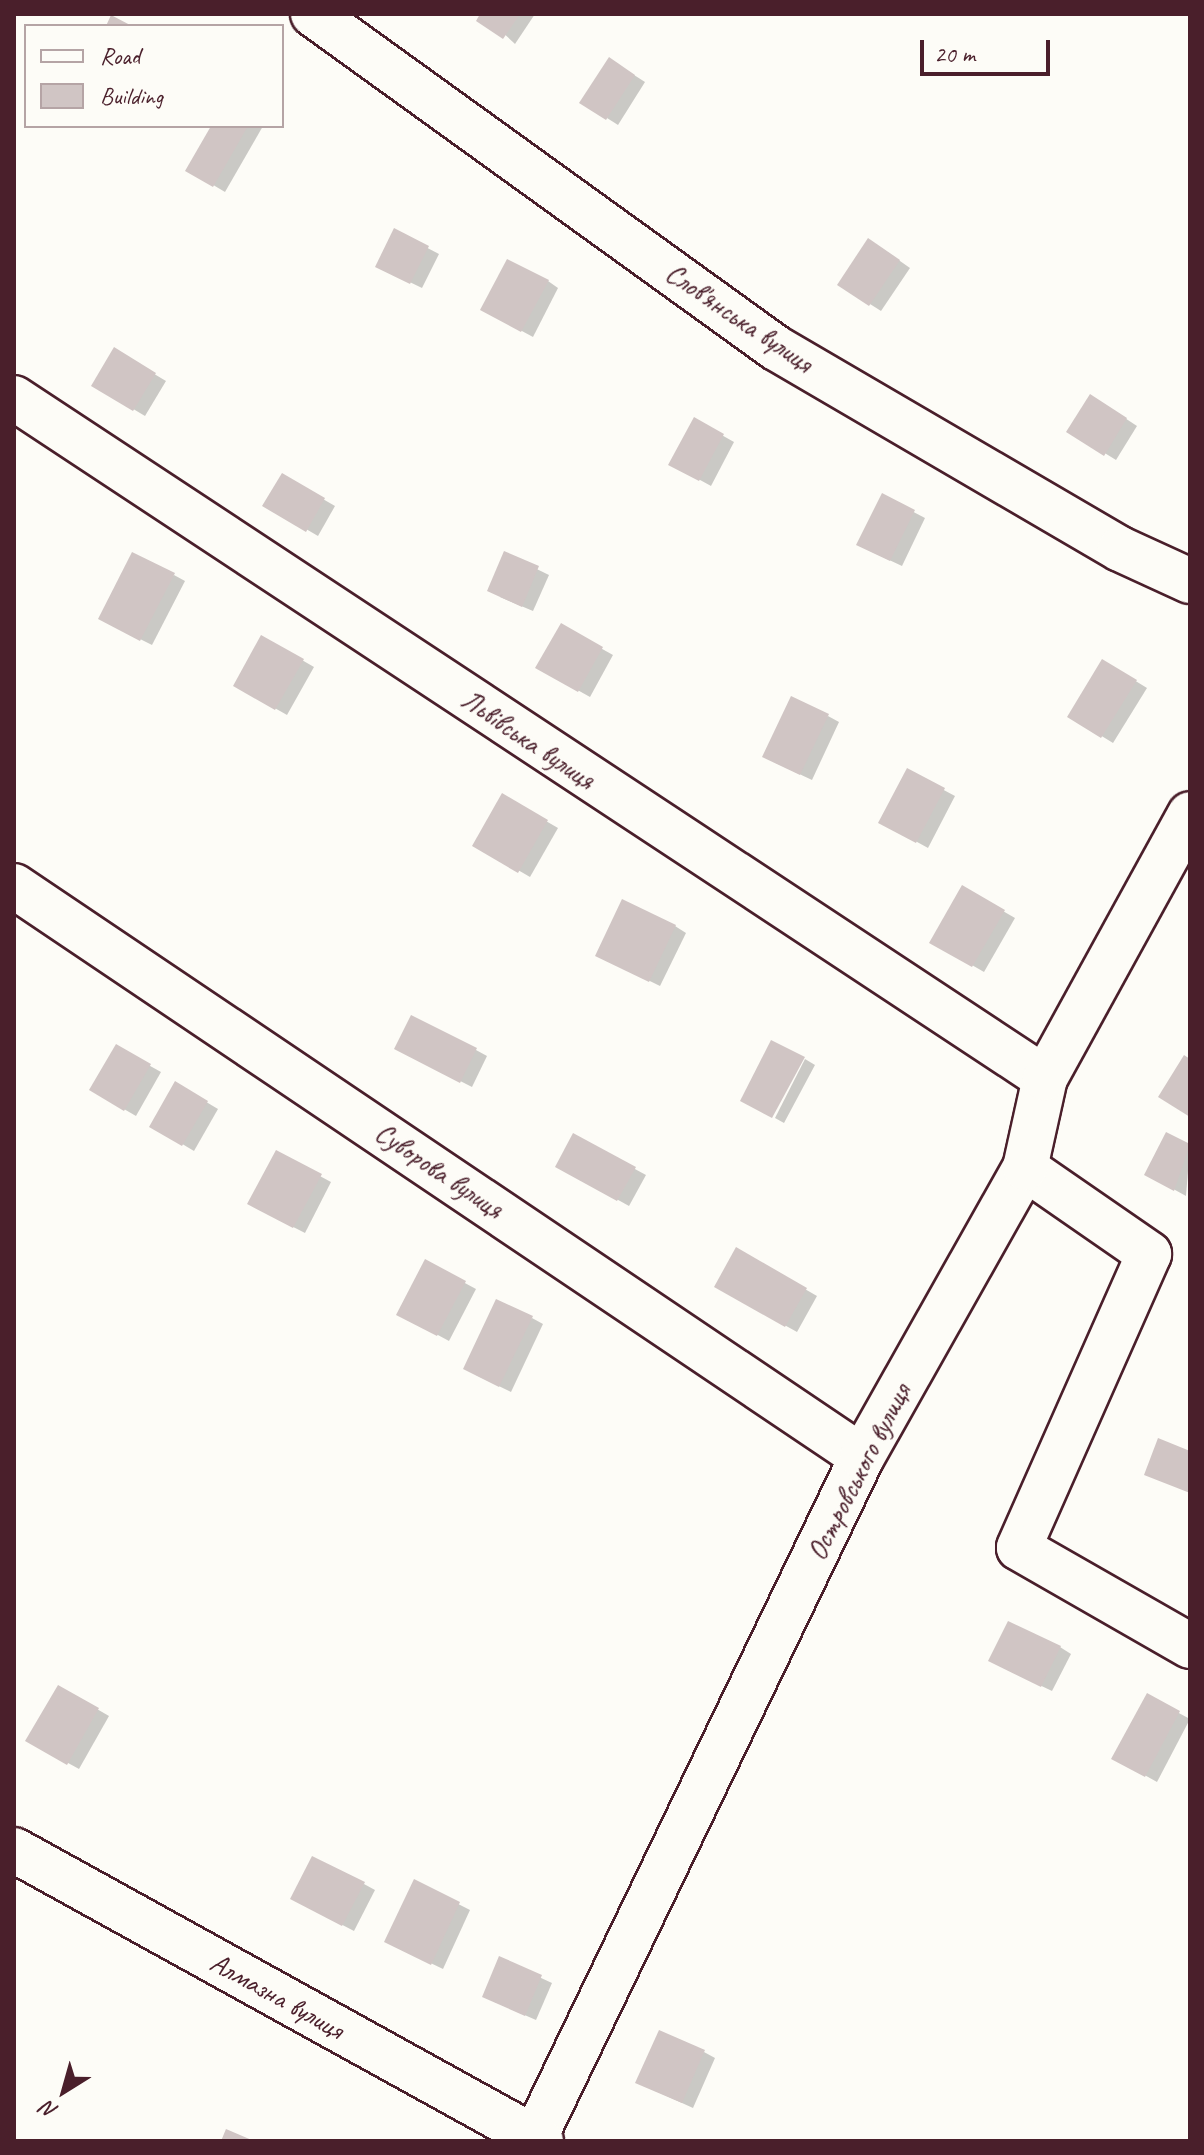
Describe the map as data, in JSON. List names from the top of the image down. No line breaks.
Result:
{"streets":{"street":["Слов'янська вулиця","Львівська вулиця","Суворова вулиця","Островського вулиця","Алмазна вулиця"]},"crossings":[["Львівська вулиця","Островського вулиця"],["Суворова вулиця","Островського вулиця"],["Островського вулиця","Алмазна вулиця"]],"legend":["Road","Building"],"scale_bar":"20 m","north":"bottom left"}
